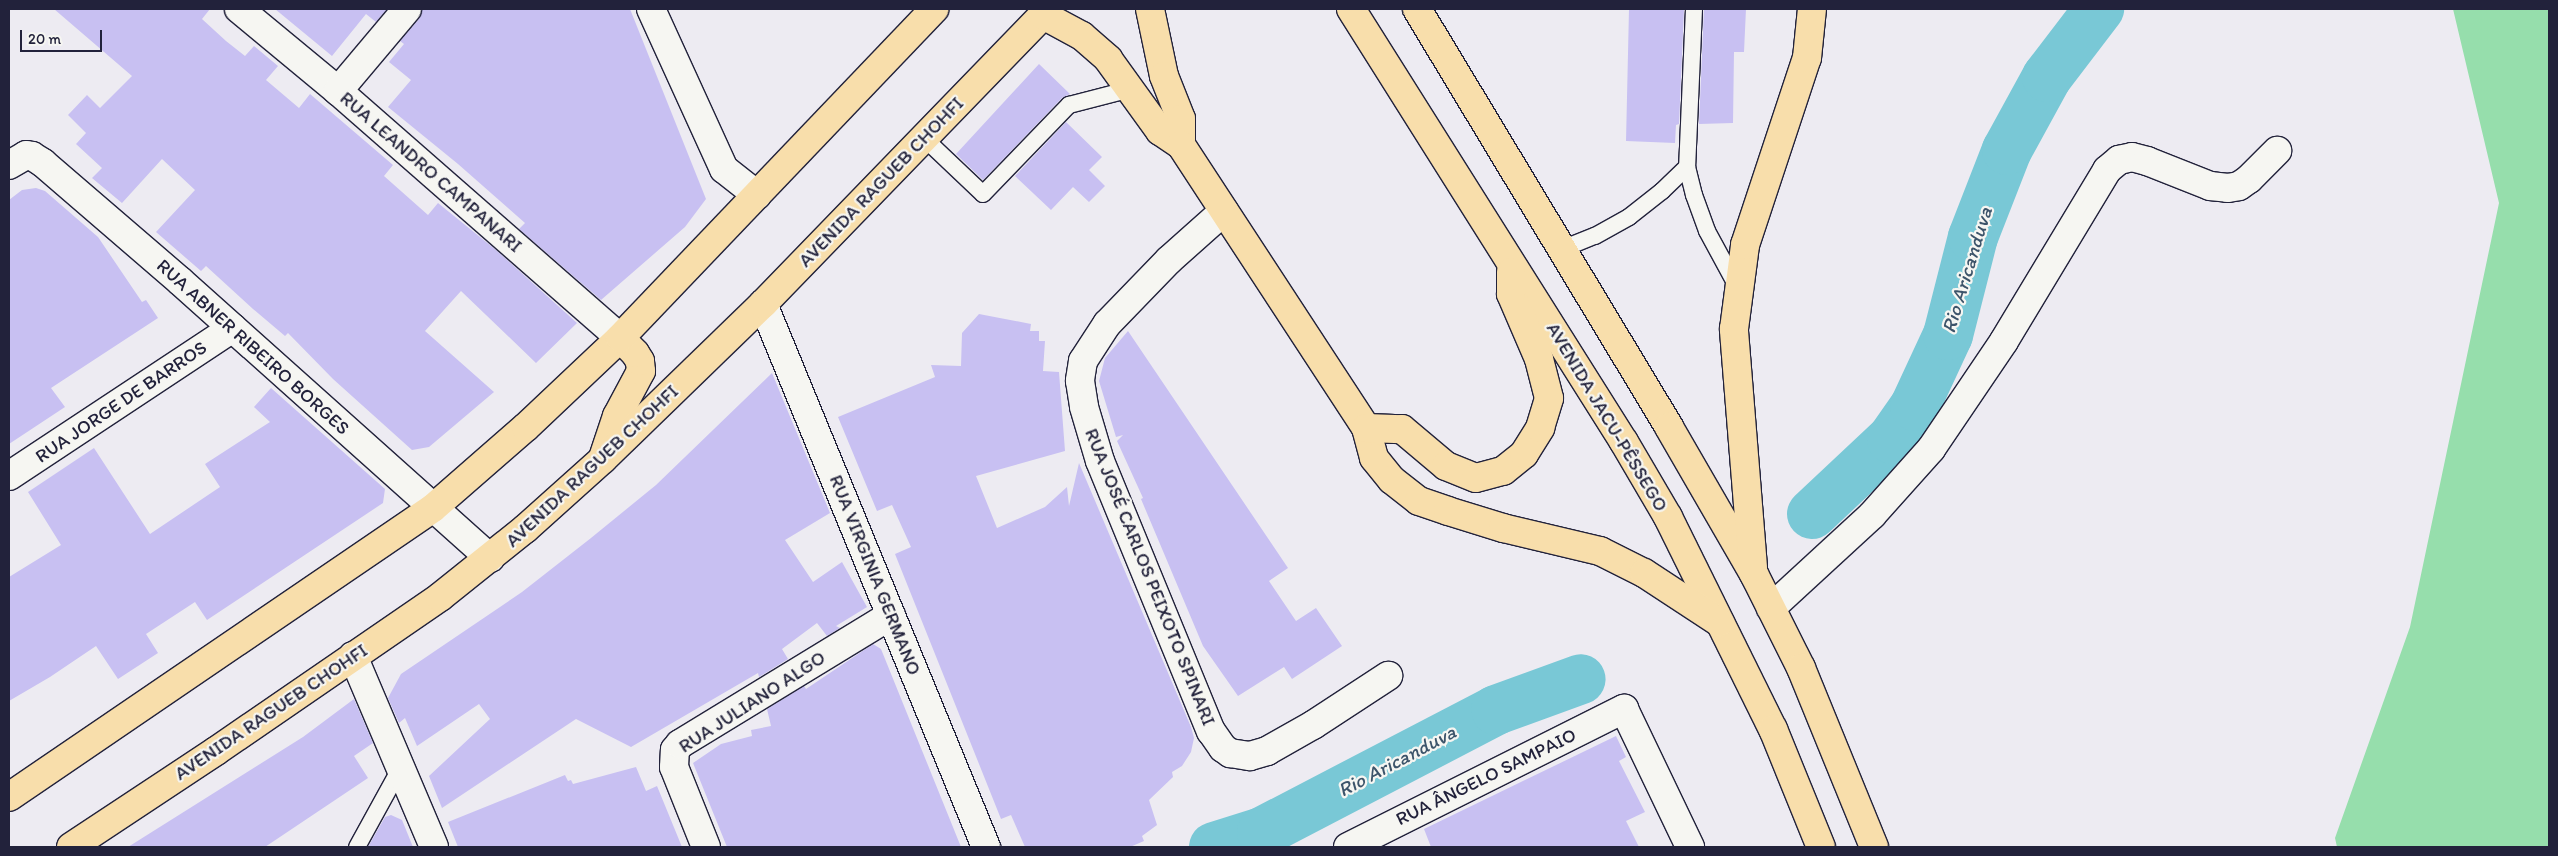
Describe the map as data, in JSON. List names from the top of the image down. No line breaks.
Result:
{"streets":{"main road":["AVENIDA RAGUEB CHOHFI","AVENIDA JACU-PÊSSEGO"],"street":["RUA LEANDRO CAMPANARI","RUA ABNER RIBEIRO BORGES","RUA JORGE DE BARROS","RUA VIRGINIA GERMANO","RUA JOSÉ CARLOS PEIXOTO SPINARI","RUA JULIANO ALGO","RUA ÂNGELO SAMPAIO"]},"crossings":[["AVENIDA RAGUEB CHOHFI","RUA ABNER RIBEIRO BORGES"],["AVENIDA RAGUEB CHOHFI","RUA VIRGINIA GERMANO"],["RUA ABNER RIBEIRO BORGES","RUA JORGE DE BARROS"],["RUA VIRGINIA GERMANO","RUA JULIANO ALGO"]],"water":["Rio Aricanduva"],"scale_bar":"20 m"}
